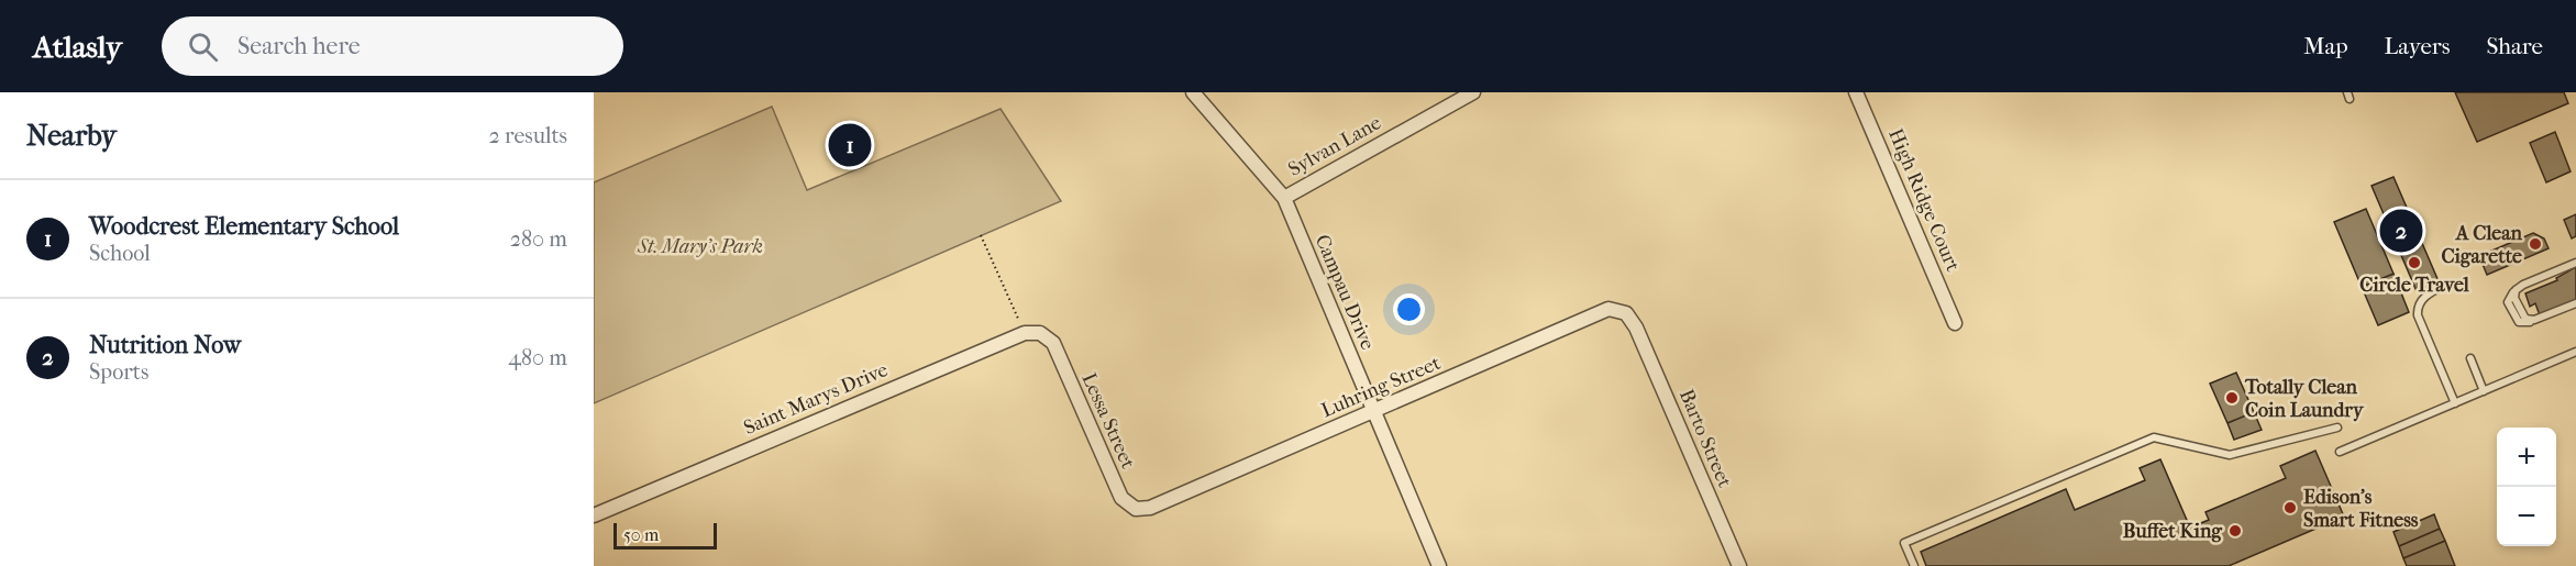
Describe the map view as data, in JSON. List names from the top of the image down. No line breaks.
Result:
{"streets":{"street":["Sylvan Lane","High Ridge Court","Campau Drive","Luhring Street","Saint Marys Drive","Lessa Street","Barto Street"]},"crossings":[["Sylvan Lane","Campau Drive"],["Campau Drive","Luhring Street"],["Luhring Street","Lessa Street"],["Luhring Street","Barto Street"],["Saint Marys Drive","Lessa Street"]],"parks":["St. Mary's Park"],"places":["A Clean Cigarette","Circle Travel","Totally Clean Coin Laundry","Edison's Smart Fitness","Buffet King"],"scale_bar":"50 m","page":{"header":"Atlasly","search":"Search here","nav":["Map","Layers","Share"],"heading":["Nearby","2 results"],"pins":["1","2"],"list":[{"mark":"1","name":"Woodcrest Elementary School","note":"School","value":"280 m"},{"mark":"2","name":"Nutrition Now","note":"Sports","value":"480 m"}],"map_buttons":["+","−"],"scale":"50 m"}}
